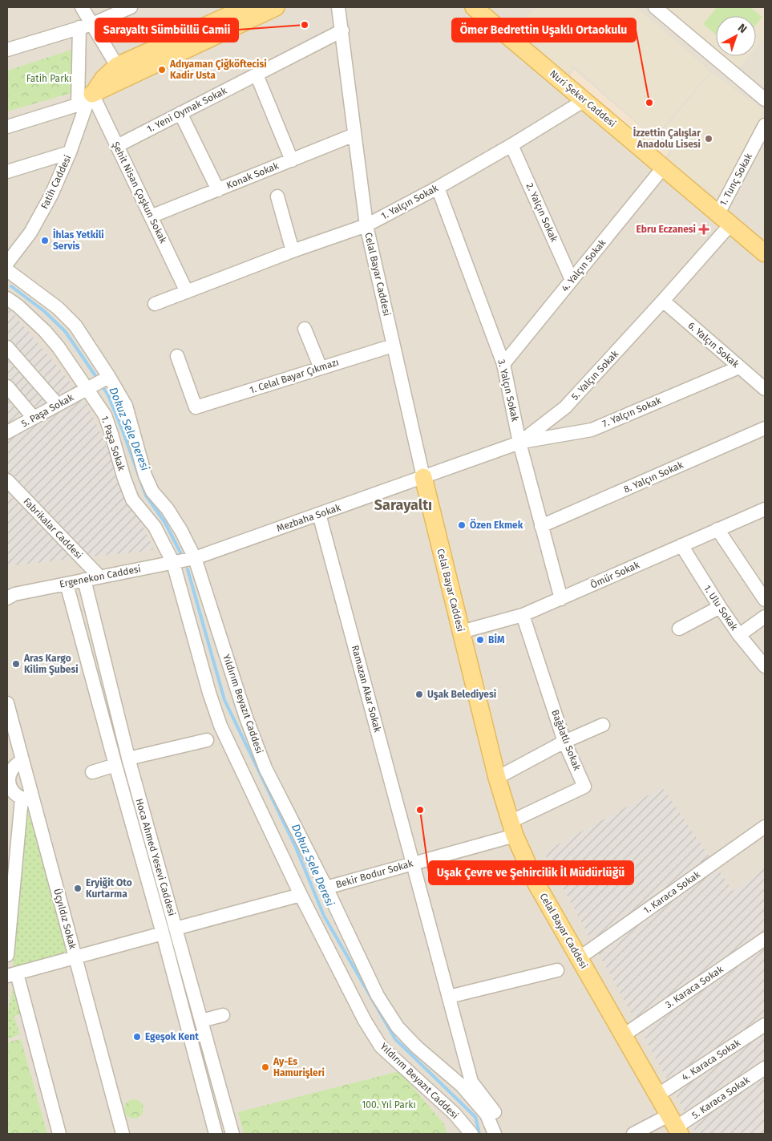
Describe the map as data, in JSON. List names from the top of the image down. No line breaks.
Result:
{"streets":{"main road":["Nuri Şeker Caddesi","Fatih Caddesi","Celal Bayar Caddesi"],"street":["1. Yeni Oymak Sokak","Konak Sokak","1. Tunç Sokak","Şehit Nisan Çoşkun Sokak","1. Yalçın Sokak","2. Yalçın Sokak","4. Yalçın Sokak","6. Yalçın Sokak","5. Yalçın Sokak","1. Celal Bayar Çıkmazı","3. Yalçın Sokak","5. Paşa Sokak","7. Yalçın Sokak","1. Paşa Sokak","8. Yalçın Sokak","Mezbaha Sokak","Fabrikalar Caddesi","Ömür Sokak","Ergenekon Caddesi","1. Ulu Sokak","Ramazan Akar Sokak","Yıldırım Beyazıt Caddesi","Bağdatlı Sokak","Hoca Ahmed Yesevi Caddesi","Bekir Bodur Sokak","1. Karaca Sokak","Üçyıldız Sokak","3. Karaca Sokak","4. Karaca Sokak","5. Karaca Sokak"]},"crossings":[["Nuri Şeker Caddesi","1. Tunç Sokak"],["Nuri Şeker Caddesi","1. Yalçın Sokak"],["Nuri Şeker Caddesi","4. Yalçın Sokak"],["Nuri Şeker Caddesi","5. Yalçın Sokak"],["1. Yeni Oymak Sokak","Şehit Nisan Çoşkun Sokak"],["1. Yeni Oymak Sokak","Celal Bayar Caddesi"],["Konak Sokak","Şehit Nisan Çoşkun Sokak"],["Konak Sokak","Celal Bayar Caddesi"],["1. Tunç Sokak","5. Yalçın Sokak"],["Fatih Caddesi","Şehit Nisan Çoşkun Sokak"],["Şehit Nisan Çoşkun Sokak","1. Yalçın Sokak"],["1. Yalçın Sokak","2. Yalçın Sokak"],["1. Yalçın Sokak","Celal Bayar Caddesi"],["1. Yalçın Sokak","3. Yalçın Sokak"],["2. Yalçın Sokak","4. Yalçın Sokak"],["4. Yalçın Sokak","3. Yalçın Sokak"],["Celal Bayar Caddesi","5. Yalçın Sokak"],["Celal Bayar Caddesi","1. Celal Bayar Çıkmazı"],["Celal Bayar Caddesi","Mezbaha Sokak"],["Celal Bayar Caddesi","Ömür Sokak"],["Celal Bayar Caddesi","Bağdatlı Sokak"],["Celal Bayar Caddesi","Bekir Bodur Sokak"],["Celal Bayar Caddesi","1. Karaca Sokak"],["Celal Bayar Caddesi","3. Karaca Sokak"],["Celal Bayar Caddesi","4. Karaca Sokak"],["Celal Bayar Caddesi","5. Karaca Sokak"],["6. Yalçın Sokak","5. Yalçın Sokak"],["6. Yalçın Sokak","7. Yalçın Sokak"],["5. Yalçın Sokak","3. Yalçın Sokak"],["5. Yalçın Sokak","7. Yalçın Sokak"],["5. Yalçın Sokak","Mezbaha Sokak"],["3. Yalçın Sokak","7. Yalçın Sokak"],["3. Yalçın Sokak","8. Yalçın Sokak"],["3. Yalçın Sokak","Ömür Sokak"],["5. Paşa Sokak","1. Paşa Sokak"],["5. Paşa Sokak","Yıldırım Beyazıt Caddesi"],["1. Paşa Sokak","Ergenekon Caddesi"],["1. Paşa Sokak","Yıldırım Beyazıt Caddesi"],["Mezbaha Sokak","Ergenekon Caddesi"],["Mezbaha Sokak","Ramazan Akar Sokak"],["Mezbaha Sokak","Yıldırım Beyazıt Caddesi"],["Fabrikalar Caddesi","Ergenekon Caddesi"],["Ömür Sokak","1. Ulu Sokak"],["Ömür Sokak","Bağdatlı Sokak"],["Ergenekon Caddesi","Yıldırım Beyazıt Caddesi"],["Ergenekon Caddesi","Hoca Ahmed Yesevi Caddesi"],["Ramazan Akar Sokak","Bekir Bodur Sokak"],["Yıldırım Beyazıt Caddesi","Bekir Bodur Sokak"],["Bağdatlı Sokak","Bekir Bodur Sokak"]],"districts":["Sarayaltı"],"water":["Dokuz Sele Deresi"],"parks":["Fatih Parkı","100. Yıl Parkı"],"places":{"other":["Sarayaltı Sümbüllü Camii","Adıyaman Çiğköftecisi Kadir Usta","Ömer Bedrettin Uşaklı Ortaokulu","İzzettin Çalışlar Anadolu Lisesi","İhlas Yetkili Servis","Özen Ekmek","BİM","Aras Kargo Kilim Şubesi","Uşak Belediyesi","Uşak Çevre ve Şehircilik İl Müdürlüğü","Eryiğit Oto Kurtarma","Egeşok Kent","Ay-Es Hamurişleri"],"health":["Ebru Eczanesi"]},"north":"top right"}
